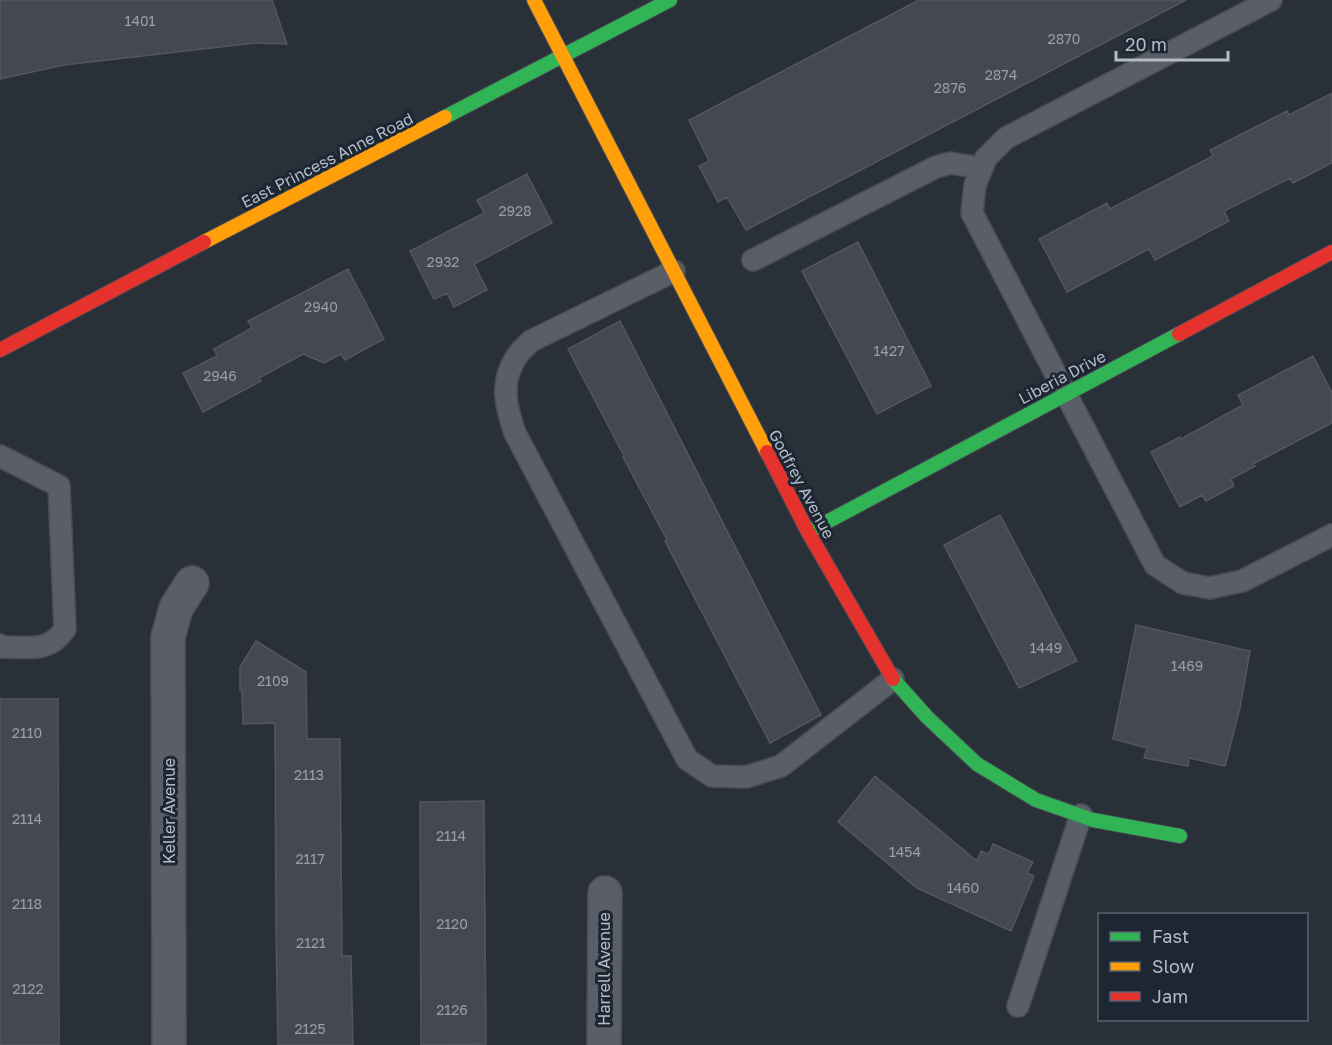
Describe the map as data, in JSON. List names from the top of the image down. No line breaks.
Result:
{"streets":{"street":["East Princess Anne Road","Liberia Drive","Godfrey Avenue","Keller Avenue","Harrell Avenue"]},"crossings":[["East Princess Anne Road","Godfrey Avenue"],["Liberia Drive","Godfrey Avenue"]],"house_numbers":["1401","2870","2874","2876","2928","2932","2940","1427","2946","1449","1469","2109","2110","2113","2114","2114","1454","2117","1460","2118","2120","2121","2122","2126","2125"],"legend":["Fast","Slow","Jam"],"scale_bar":"20 m"}
